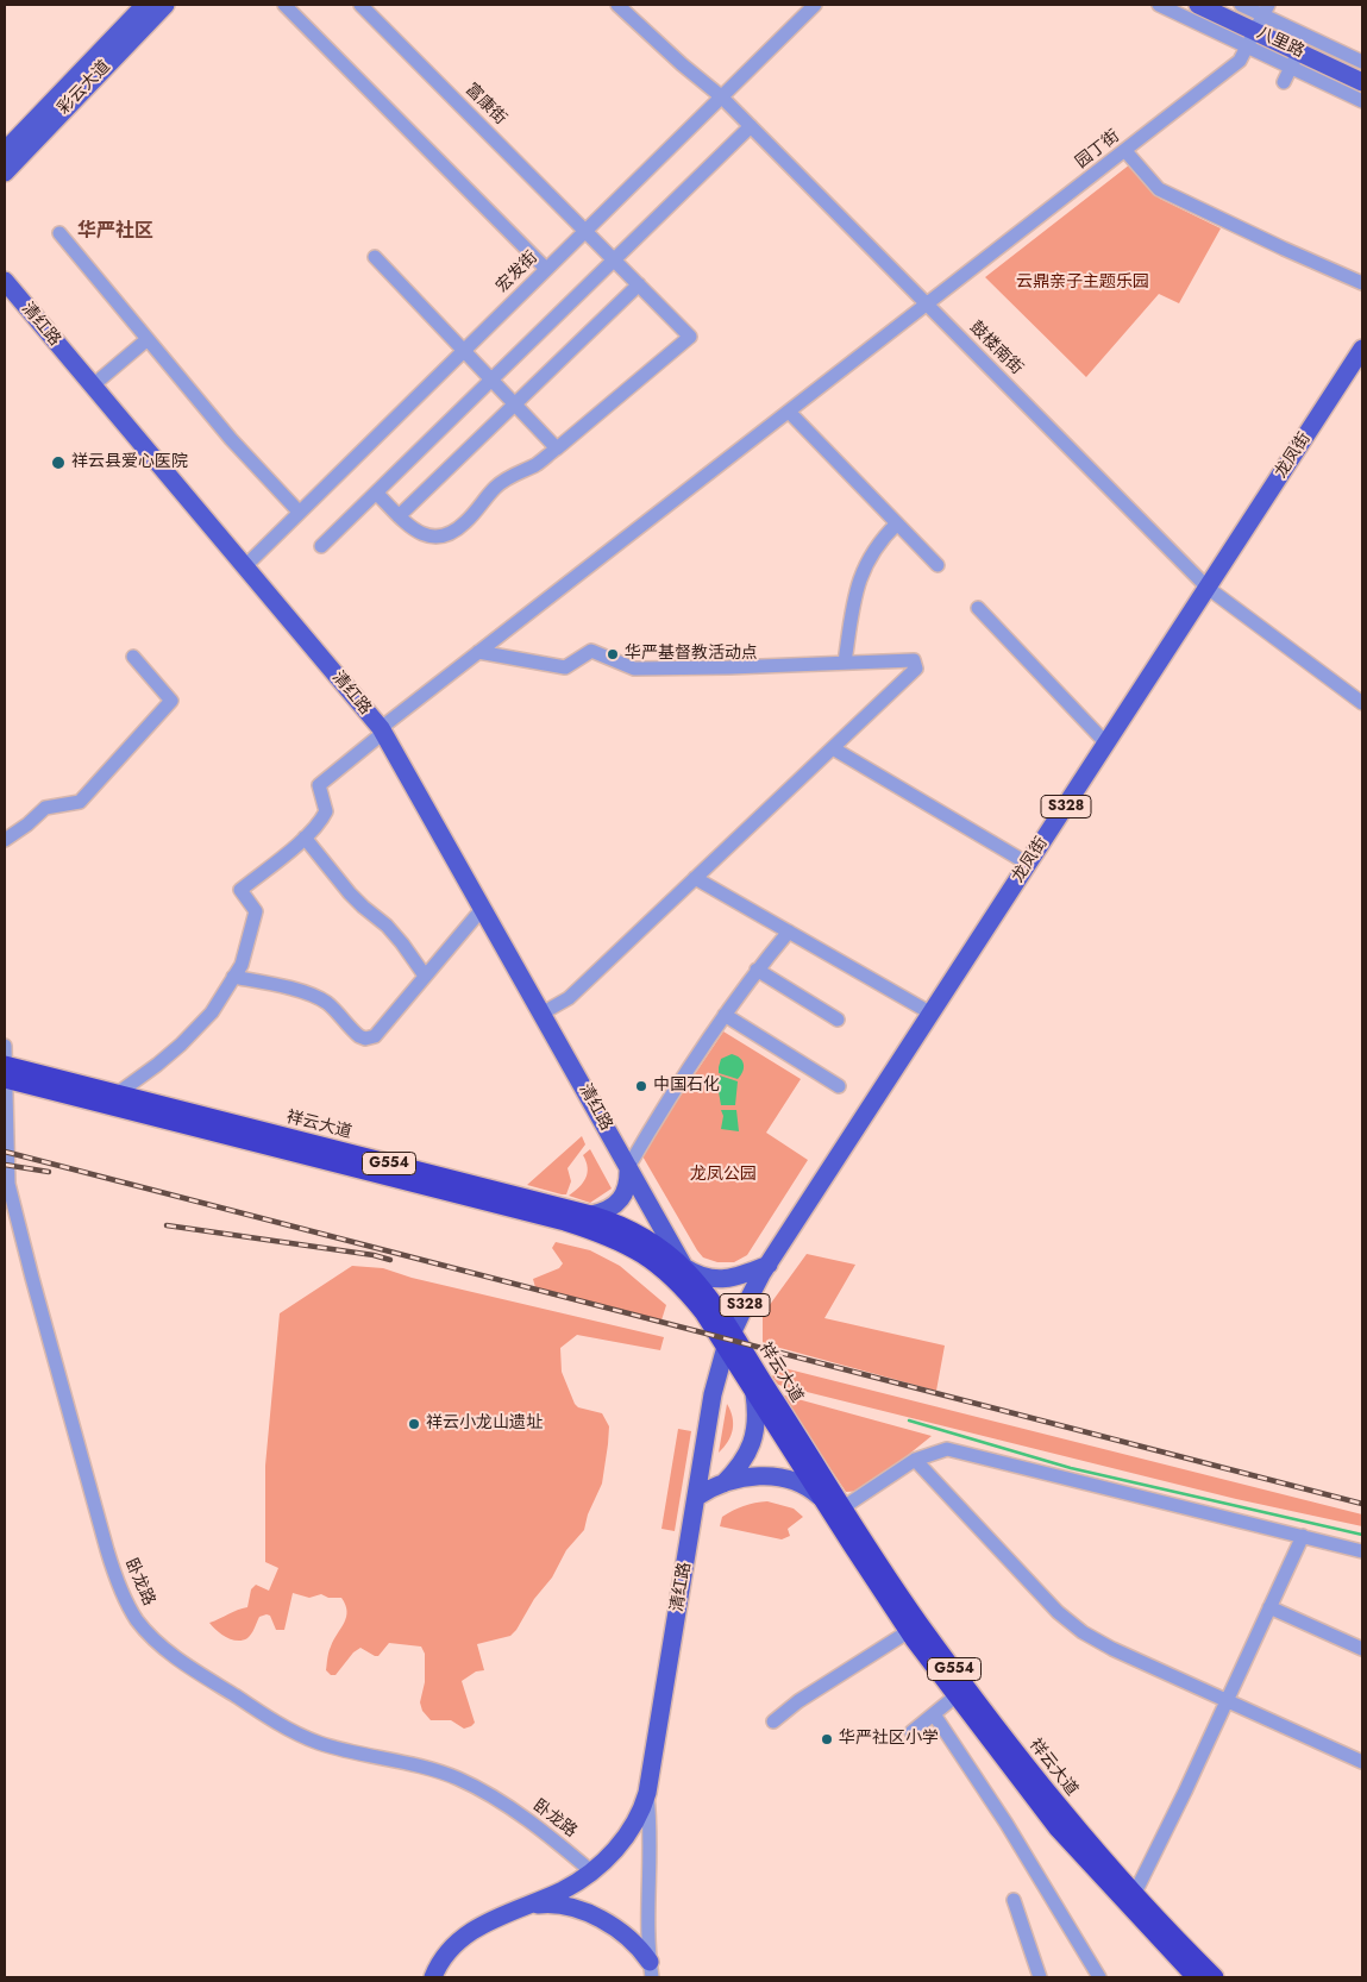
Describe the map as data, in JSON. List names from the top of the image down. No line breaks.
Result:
{"streets":{"highway":["祥云大道","G554"],"main road":["八里路","彩云大道","清红路","龙凤街","S328"],"street":["富康街","园丁街","宏发街","鼓楼南街","卧龙路"]},"crossings":[["八里路","园丁街"],["富康街","宏发街"],["园丁街","清红路"],["园丁街","鼓楼南街"],["宏发街","清红路"],["宏发街","鼓楼南街"],["清红路","龙凤街"],["清红路","祥云大道"],["清红路","卧龙路"],["鼓楼南街","龙凤街"],["龙凤街","祥云大道"],["祥云大道","卧龙路"]],"districts":["华严社区"],"parks":["云鼎亲子主题乐园","龙凤公园"],"places":["祥云县爱心医院","华严基督教活动点","中国石化","祥云小龙山遗址","华严社区小学"]}
